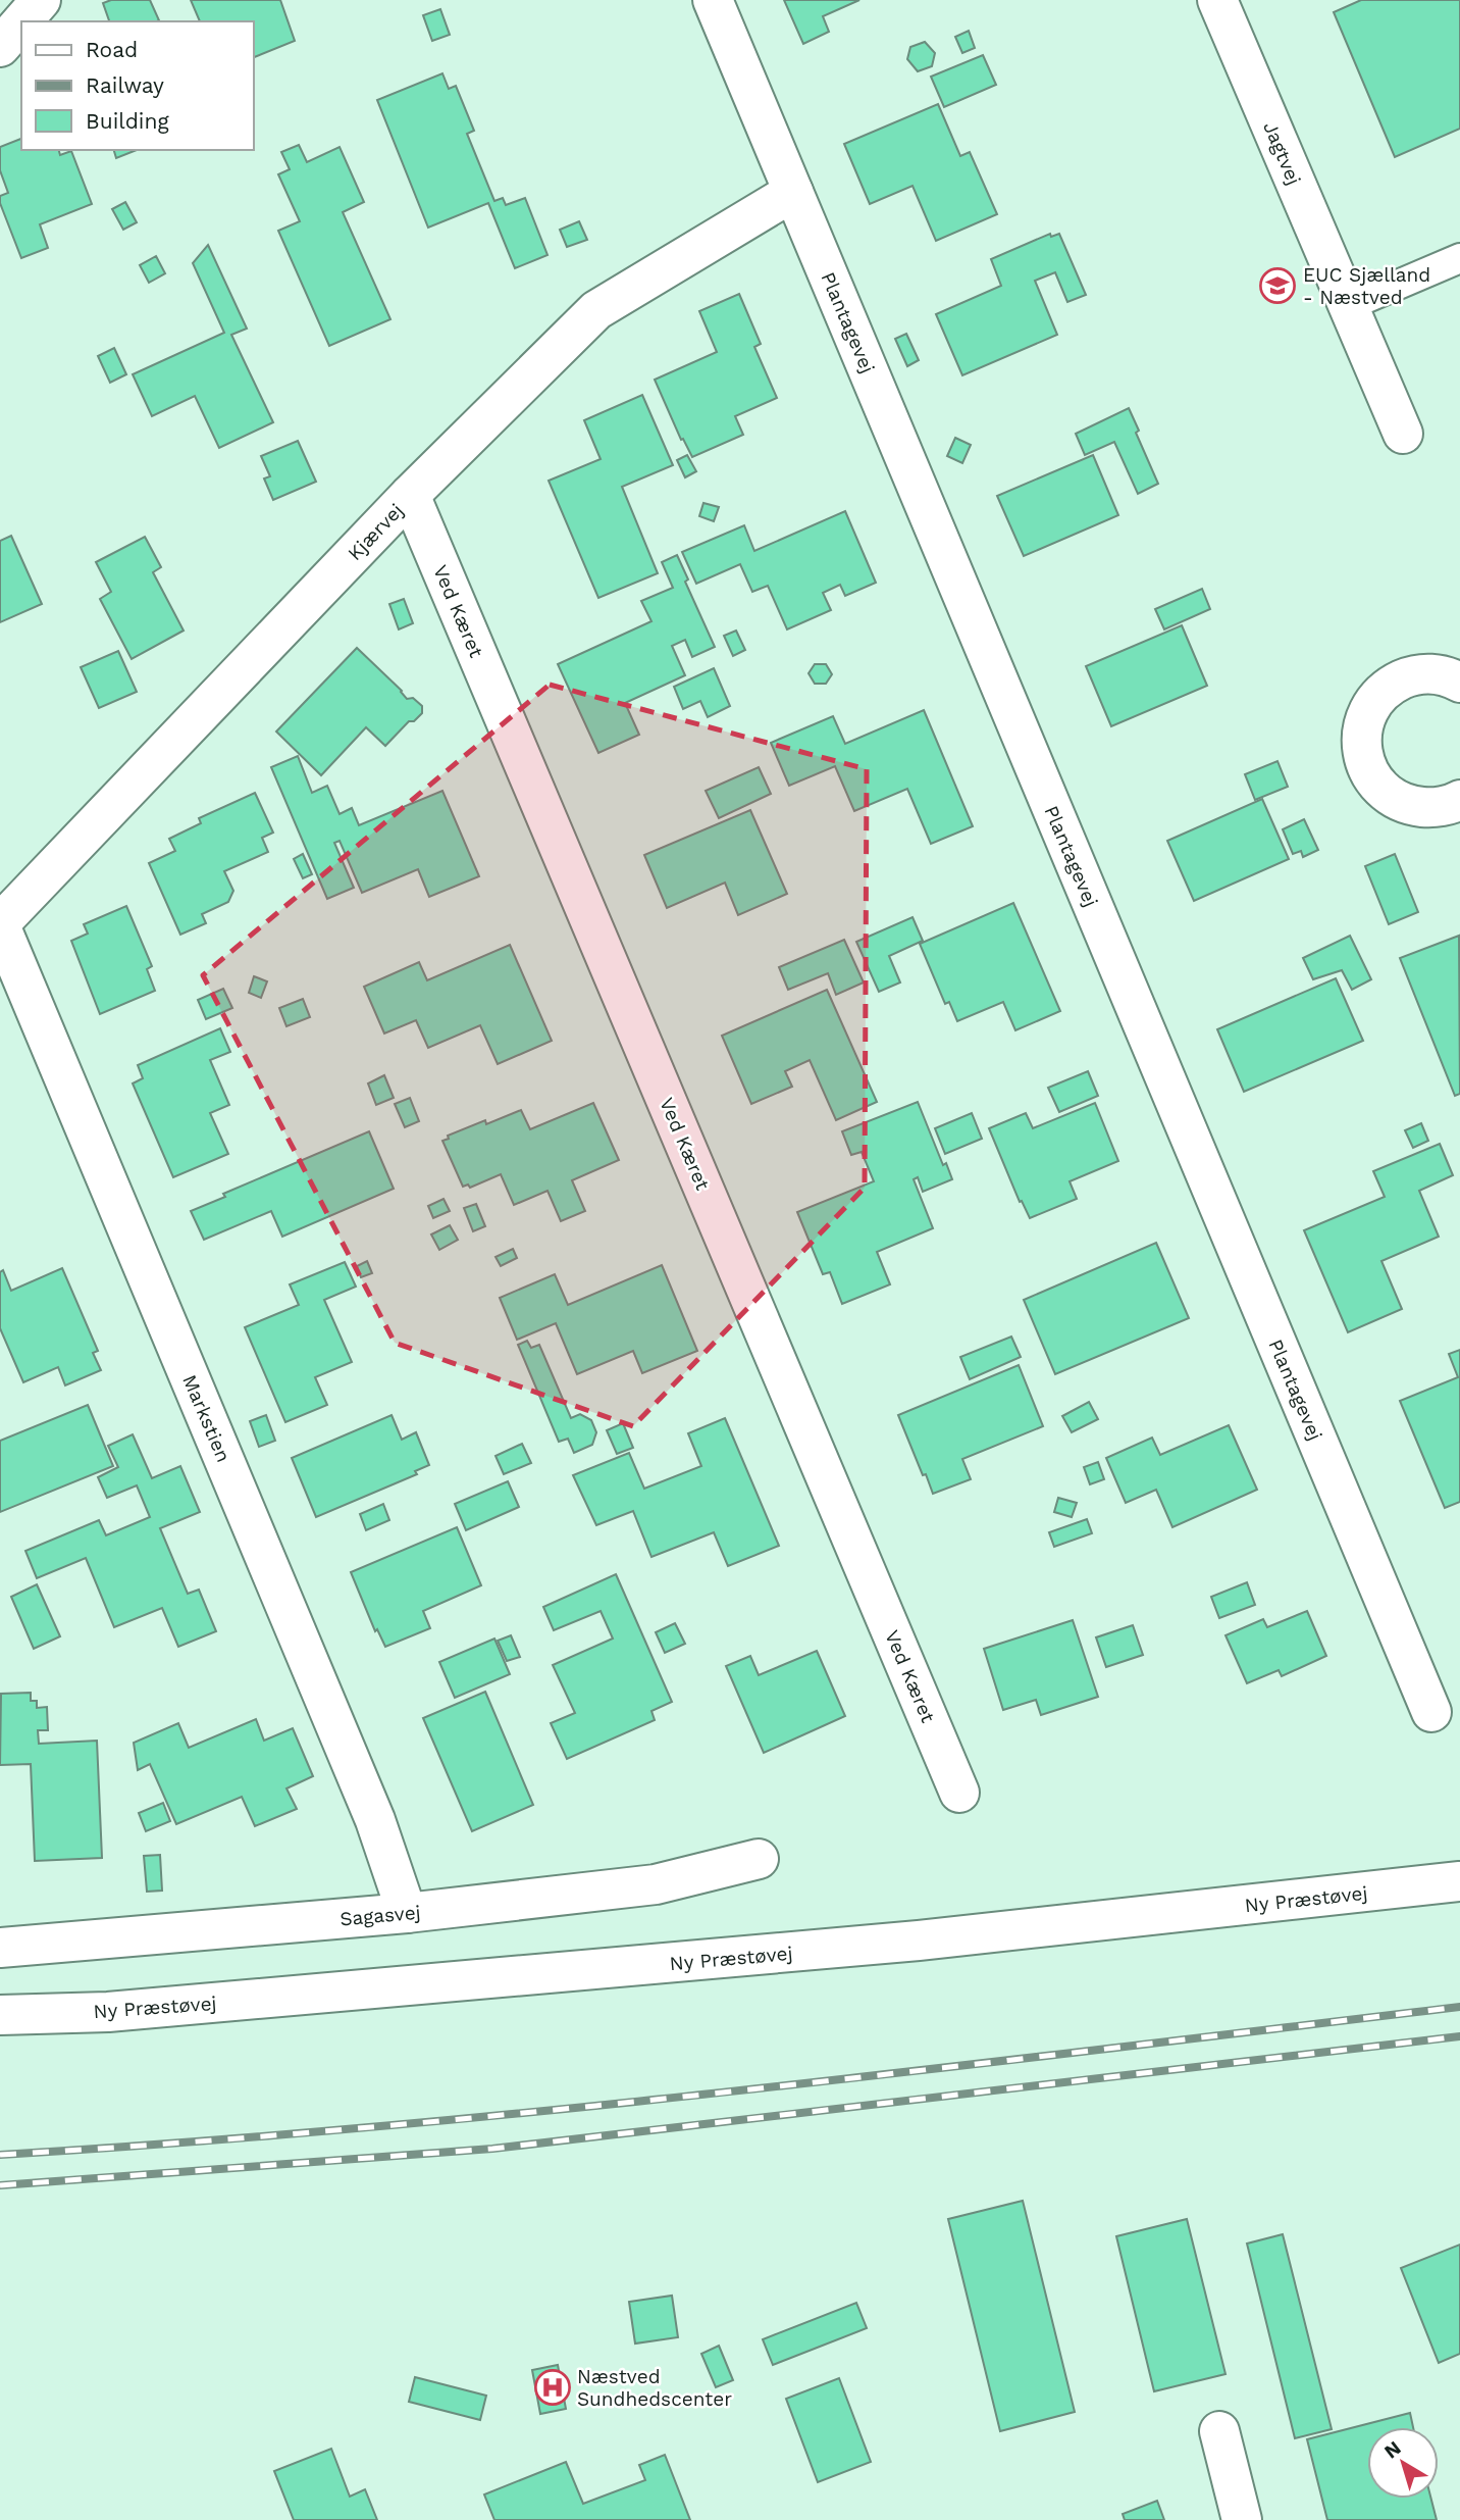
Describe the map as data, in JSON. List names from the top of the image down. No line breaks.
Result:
{"streets":{"street":["Jagtvej","Plantagevej","Kjærvej","Ved Kæret","Markstien","Ny Præstøvej","Sagasvej"]},"crossings":[["Plantagevej","Kjærvej"],["Kjærvej","Ved Kæret"],["Kjærvej","Markstien"],["Markstien","Sagasvej"]],"places":{"school or university":["EUC Sjælland - Næstved"],"hospital":["Næstved Sundhedscenter"]},"legend":["Road","Railway","Building"],"north":"top left"}
